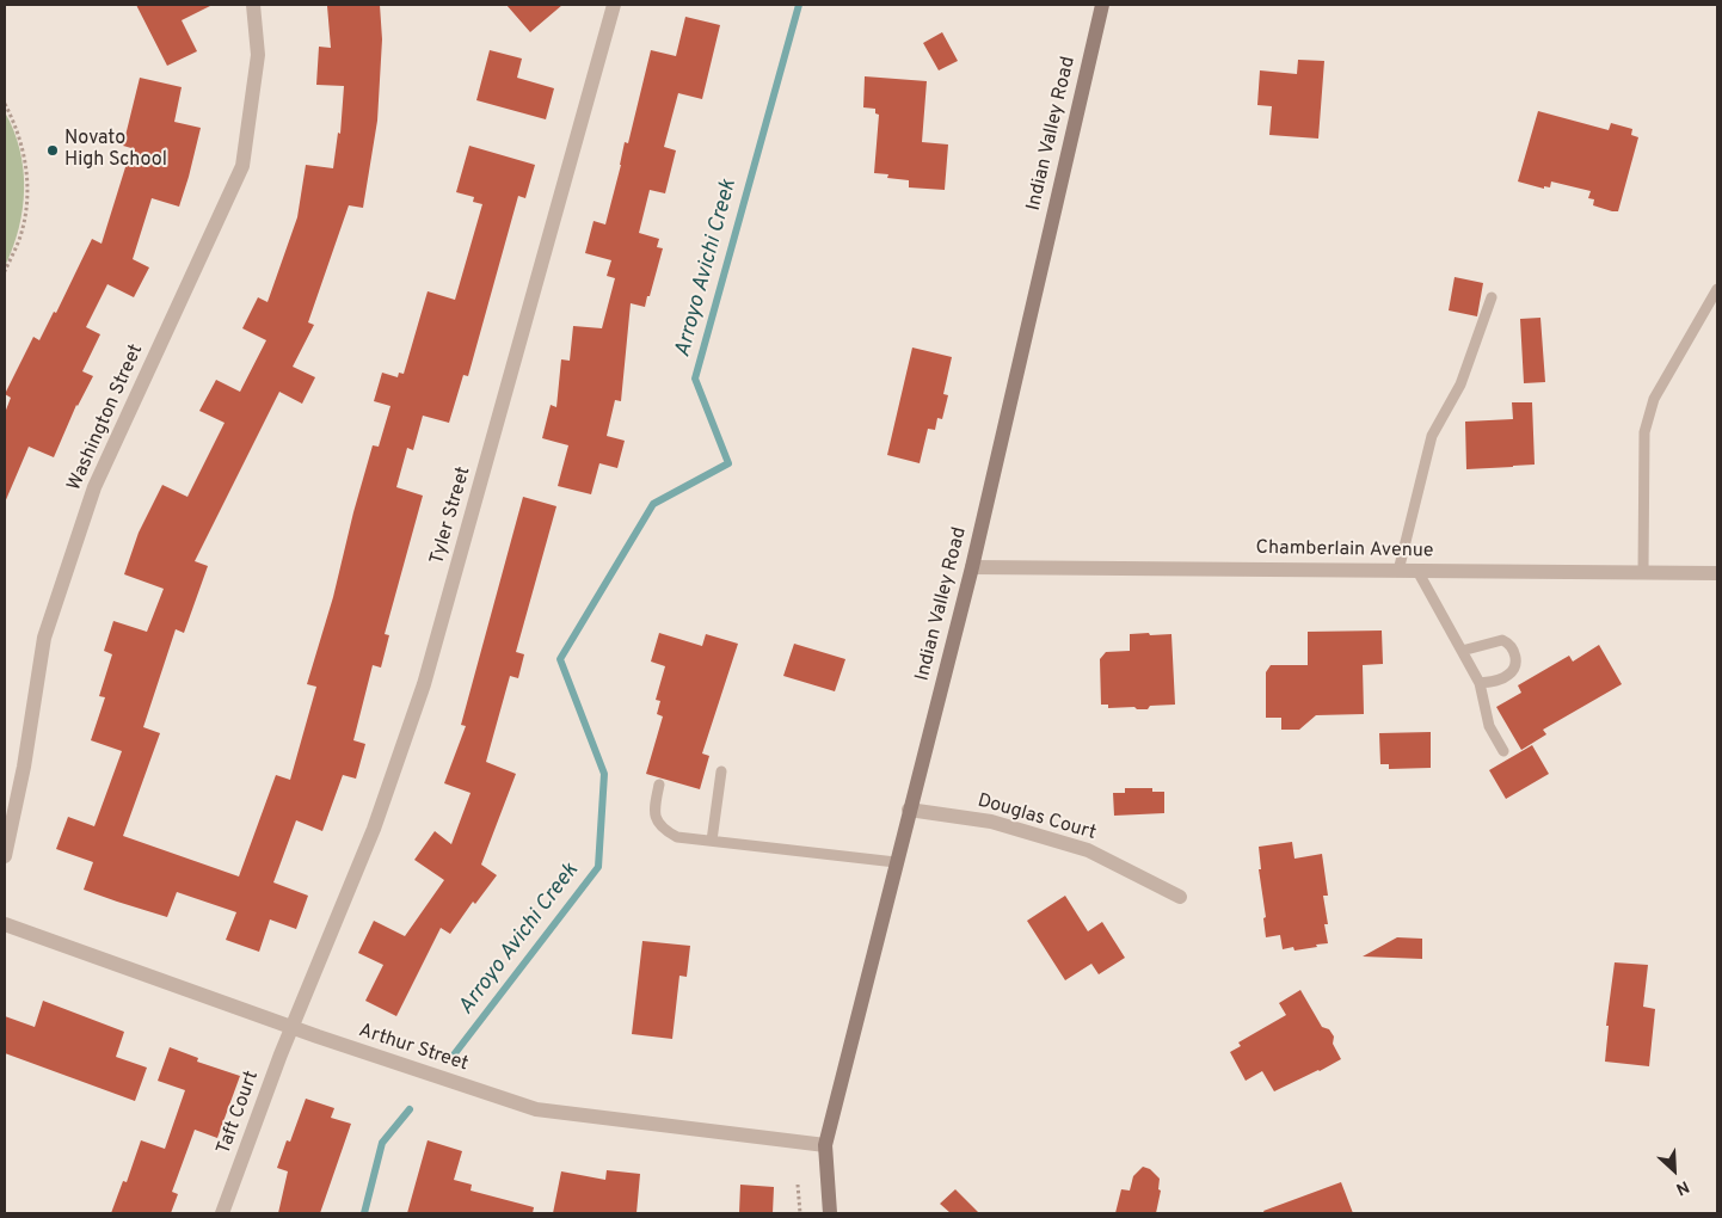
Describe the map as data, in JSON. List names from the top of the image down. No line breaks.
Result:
{"streets":{"street":["Indian Valley Road","Washington Street","Tyler Street","Chamberlain Avenue","Douglas Court","Arthur Street","Taft Court"]},"crossings":[["Indian Valley Road","Chamberlain Avenue"],["Indian Valley Road","Douglas Court"],["Indian Valley Road","Arthur Street"],["Tyler Street","Arthur Street"],["Tyler Street","Taft Court"],["Arthur Street","Taft Court"]],"water":["Arroyo Avichi Creek"],"places":["Novato High School"],"north":"bottom right"}
